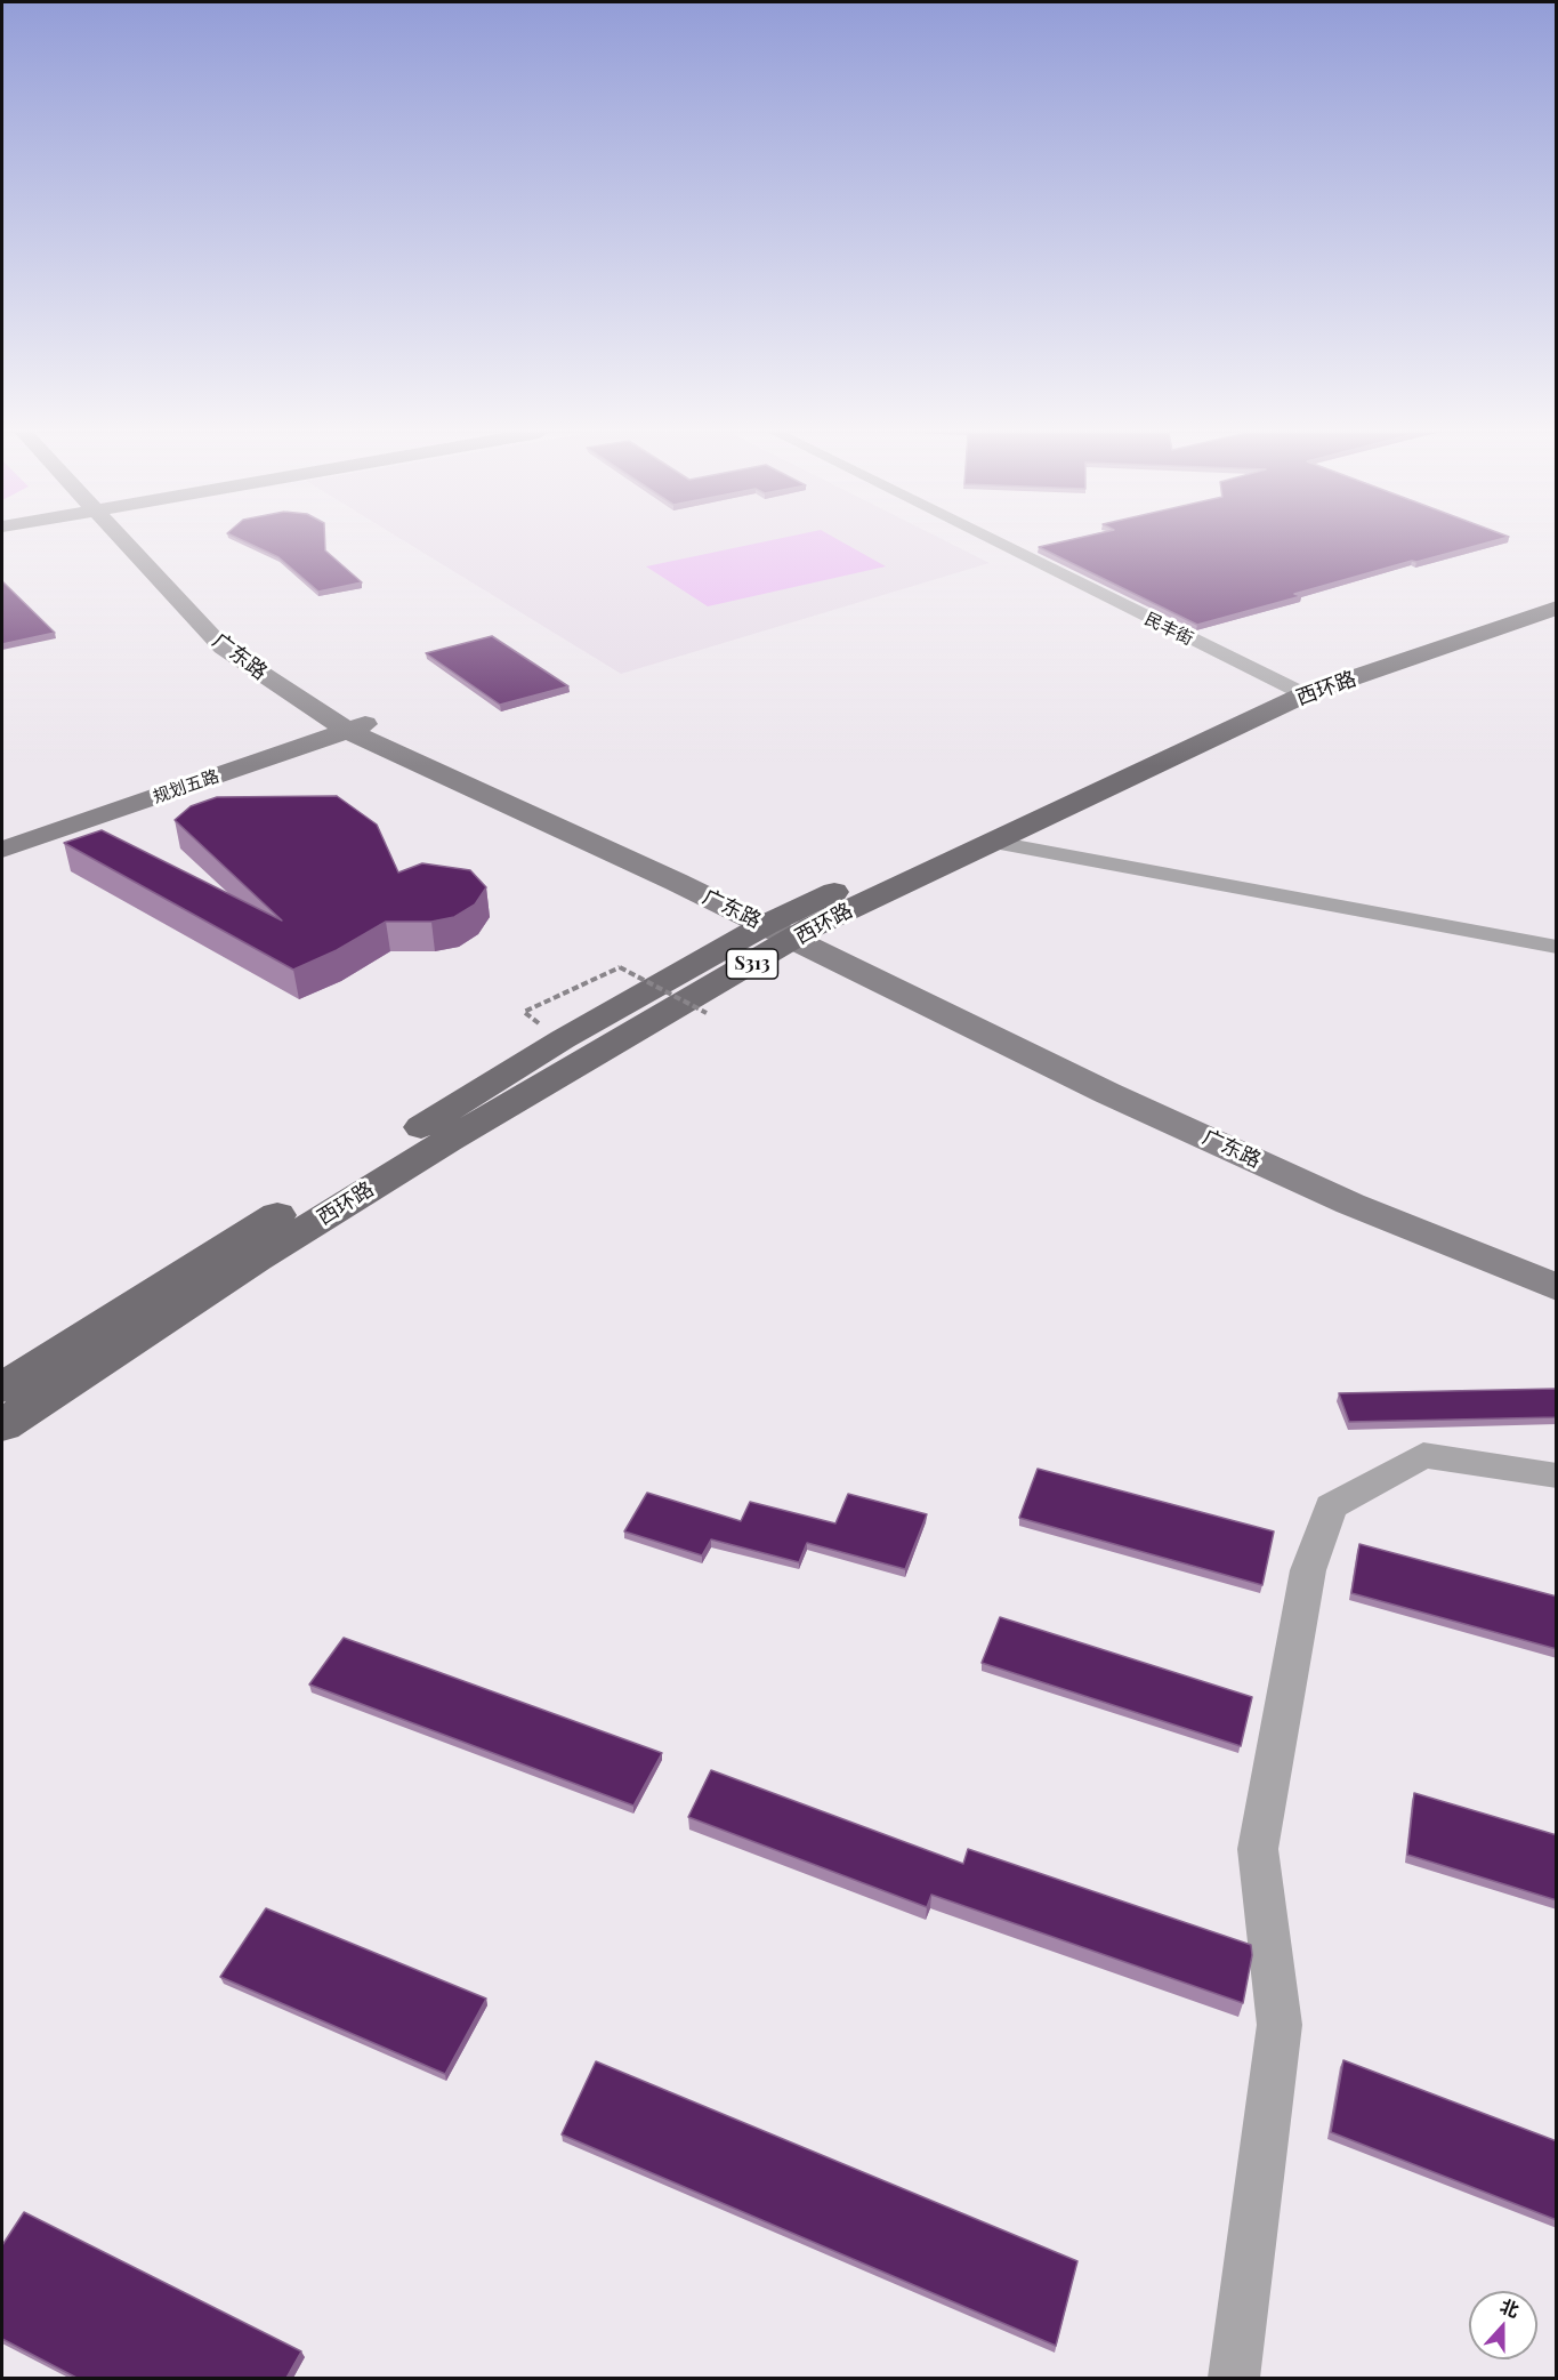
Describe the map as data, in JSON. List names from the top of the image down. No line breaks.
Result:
{"streets":{"main road":["西环路","S313"],"street":["民丰街","广东路","规划五路"]},"crossings":[["民丰街","西环路"],["广东路","西环路"],["广东路","规划五路"]],"north":"top"}
